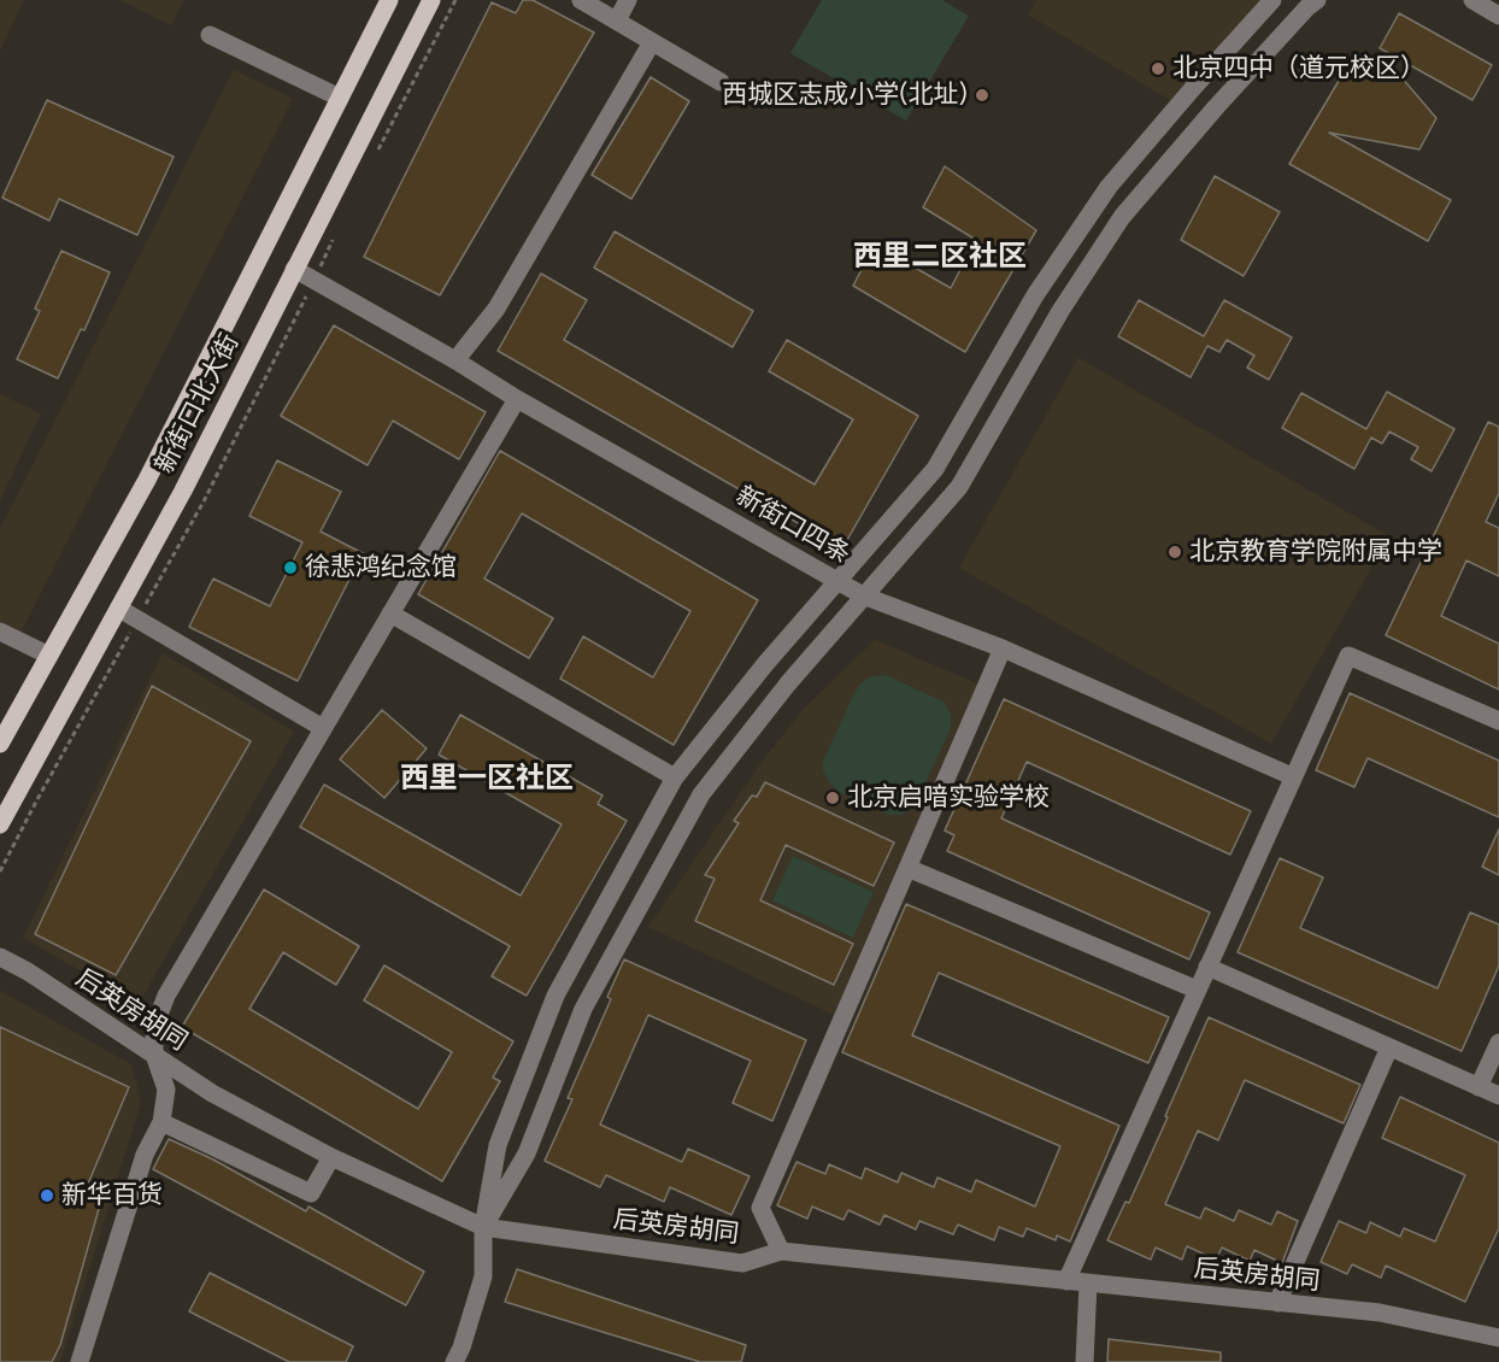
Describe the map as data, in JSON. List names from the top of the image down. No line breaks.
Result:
{"streets":{"main road":["新街口北大街"],"street":["新街口四条","后英房胡同"]},"crossings":[["新街口北大街","新街口四条"]],"districts":["西里二区社区","西里一区社区"],"places":["北京四中（道元校区）","西城区志成小学(北址)","北京教育学院附属中学","徐悲鸿纪念馆","北京启喑实验学校","新华百货"]}
